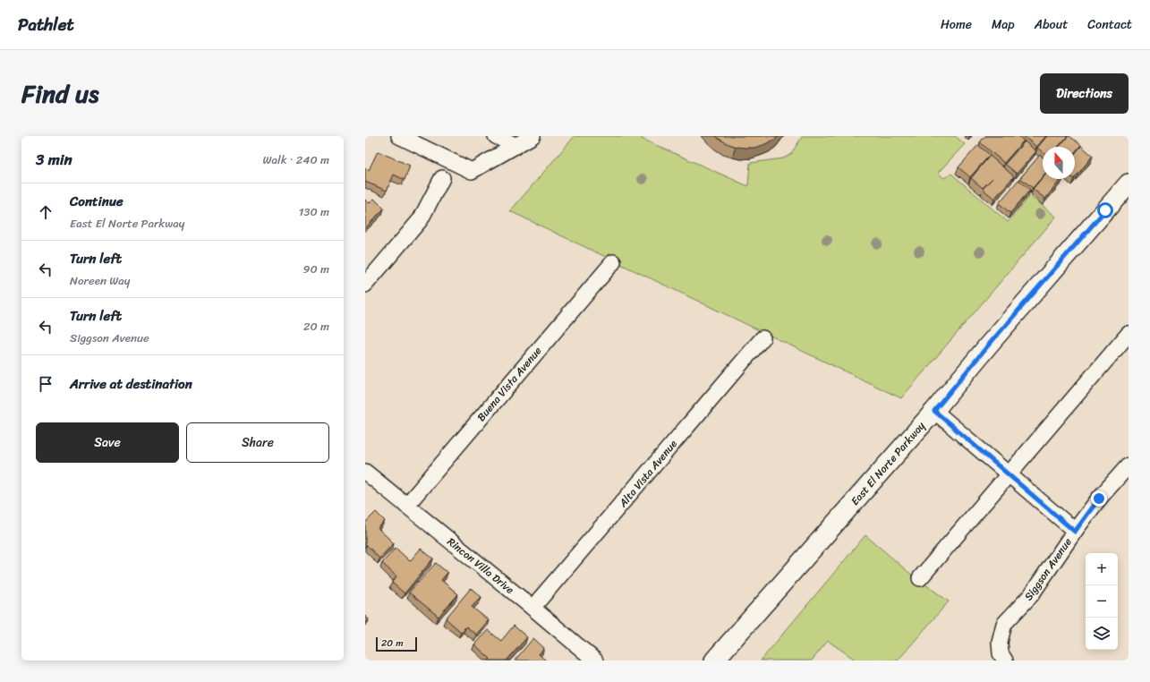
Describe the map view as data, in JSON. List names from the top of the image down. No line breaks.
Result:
{"streets":{"main road":["East El Norte Parkway"],"street":["Buena Vista Avenue","Alta Vista Avenue","Rincon Villa Drive","Siggson Avenue"]},"crossings":[["Buena Vista Avenue","Rincon Villa Drive"],["Alta Vista Avenue","Rincon Villa Drive"]],"scale_bar":"20 m","north":"top","page":{"header":"Pathlet","nav":["Home","Map","About","Contact"],"title":"Find us","buttons":["Directions",["Save","Share"]],"heading":["3 min","Walk · 240 m"],"list":[["Continue","East El Norte Parkway","130 m"],["Turn left","Noreen Way","90 m"],["Turn left","Siggson Avenue","20 m"],"Arrive at destination"],"map_buttons":["+","−"],"scale":"20 m"}}
